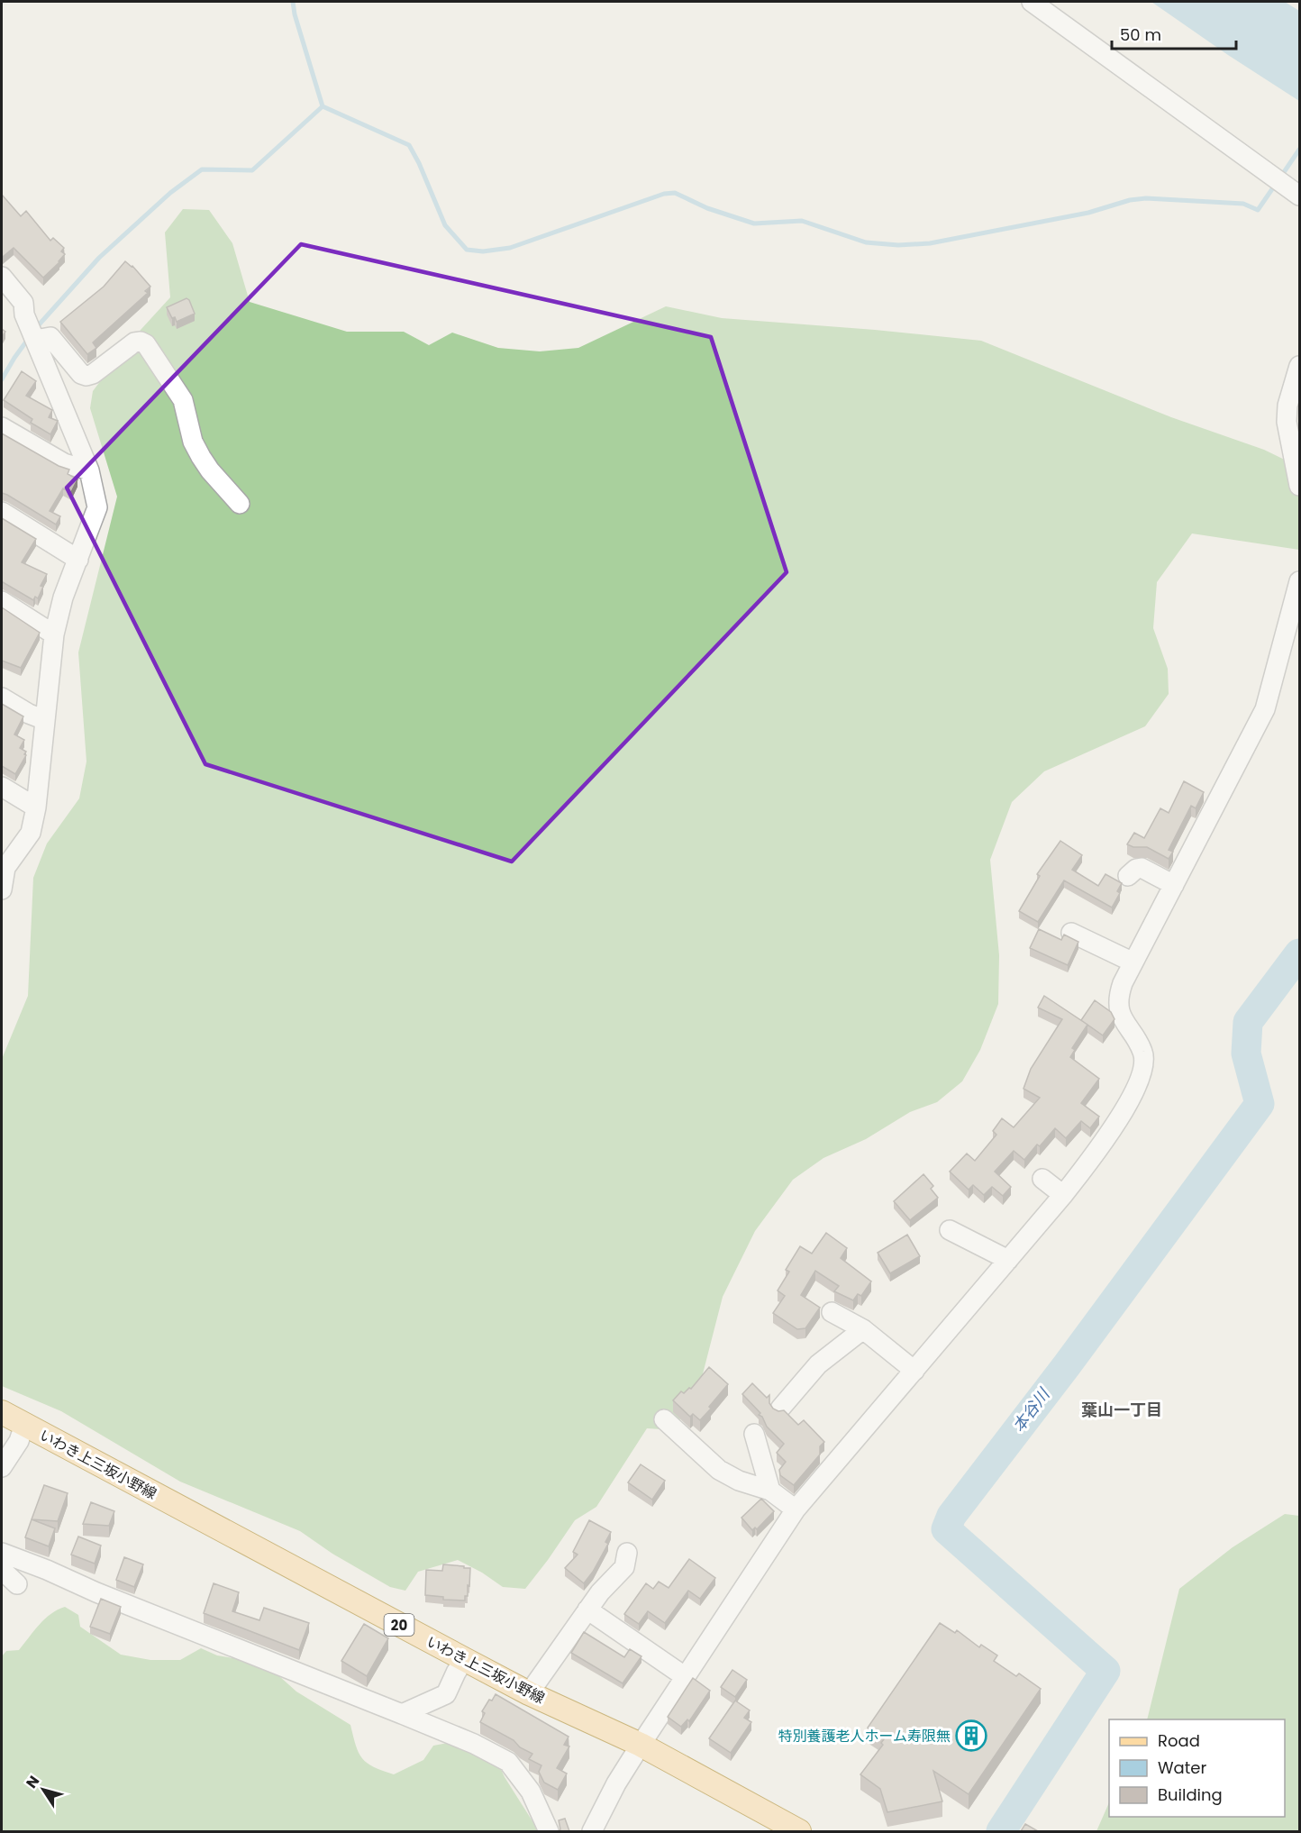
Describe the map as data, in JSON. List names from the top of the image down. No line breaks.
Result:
{"streets":{"main road":["いわき上三坂小野線","20"]},"districts":["葉山一丁目"],"water":["本谷川"],"places":{"building":["特別養護老人ホーム寿限無"]},"legend":["Road","Water","Building"],"scale_bar":"50 m","north":"top left"}
